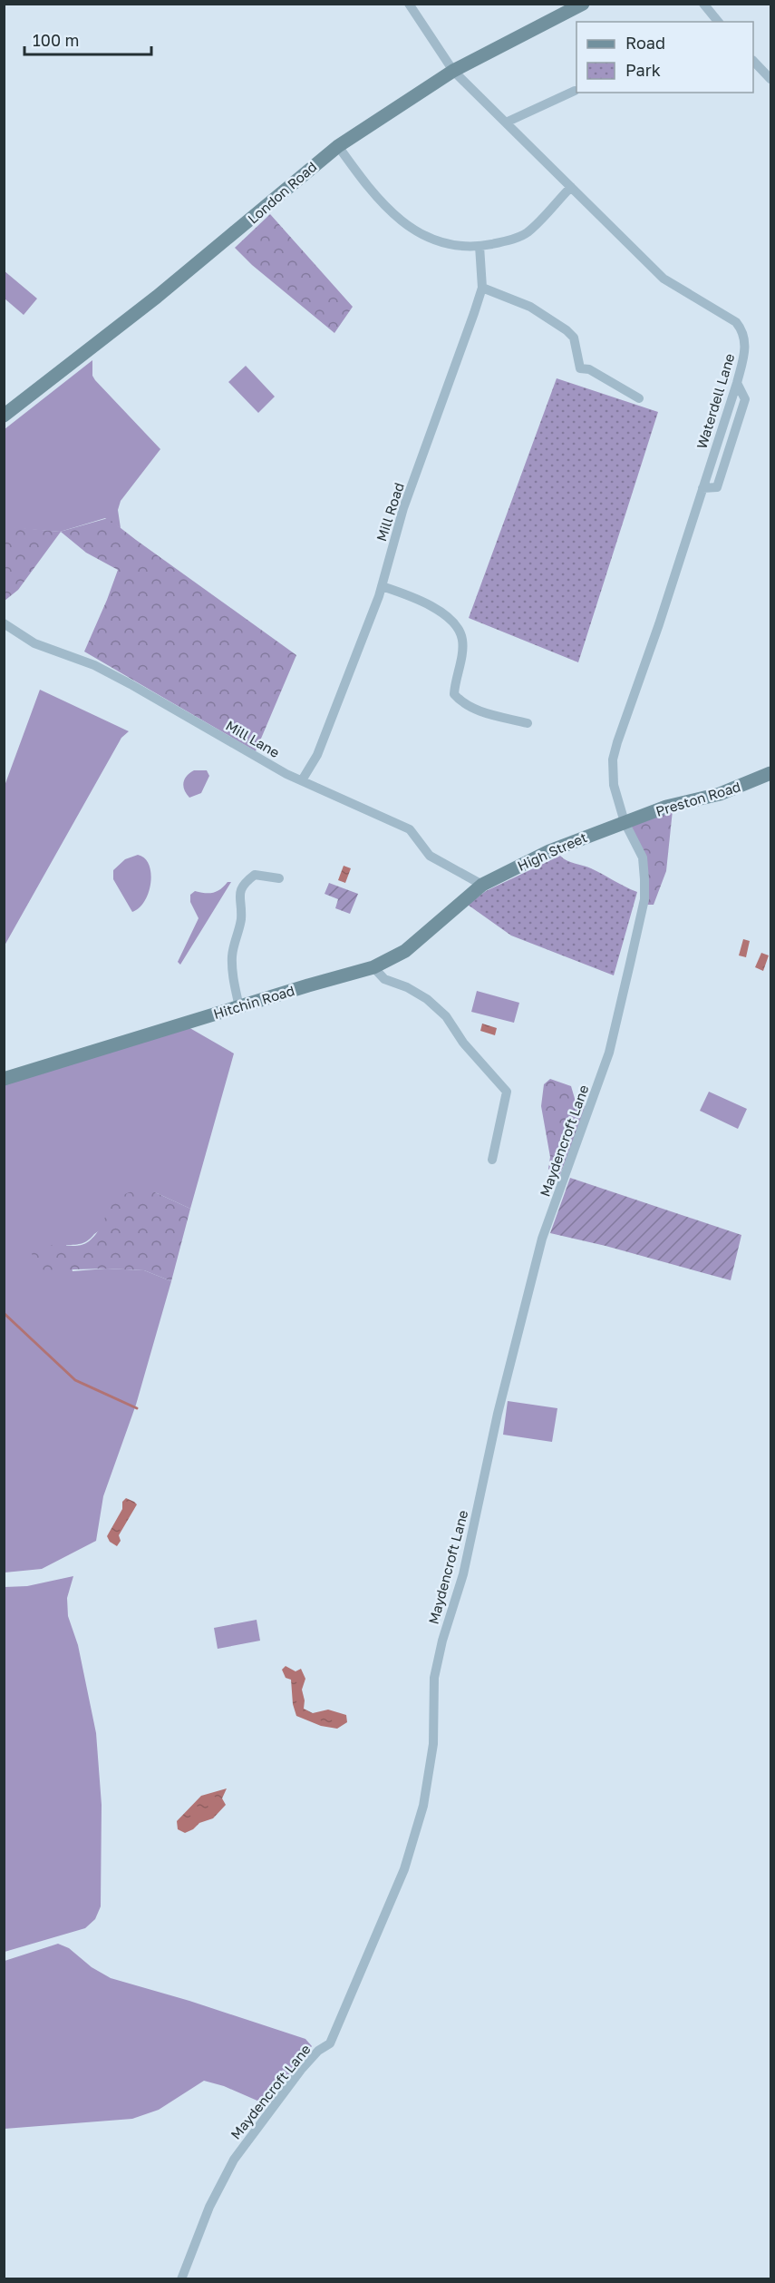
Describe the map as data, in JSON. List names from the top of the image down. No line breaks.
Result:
{"streets":{"street":["London Road","Waterdell Lane","Mill Road","Mill Lane","Preston Road","High Street","Hitchin Road","Maydencroft Lane"]},"crossings":[["London Road","Waterdell Lane"],["Waterdell Lane","Preston Road"],["Waterdell Lane","High Street"],["Waterdell Lane","Maydencroft Lane"],["Mill Road","Mill Lane"],["Mill Lane","High Street"],["Mill Lane","Hitchin Road"],["Preston Road","High Street"],["Preston Road","Maydencroft Lane"],["High Street","Hitchin Road"],["High Street","Maydencroft Lane"]],"legend":["Road","Park"],"scale_bar":"100 m"}
